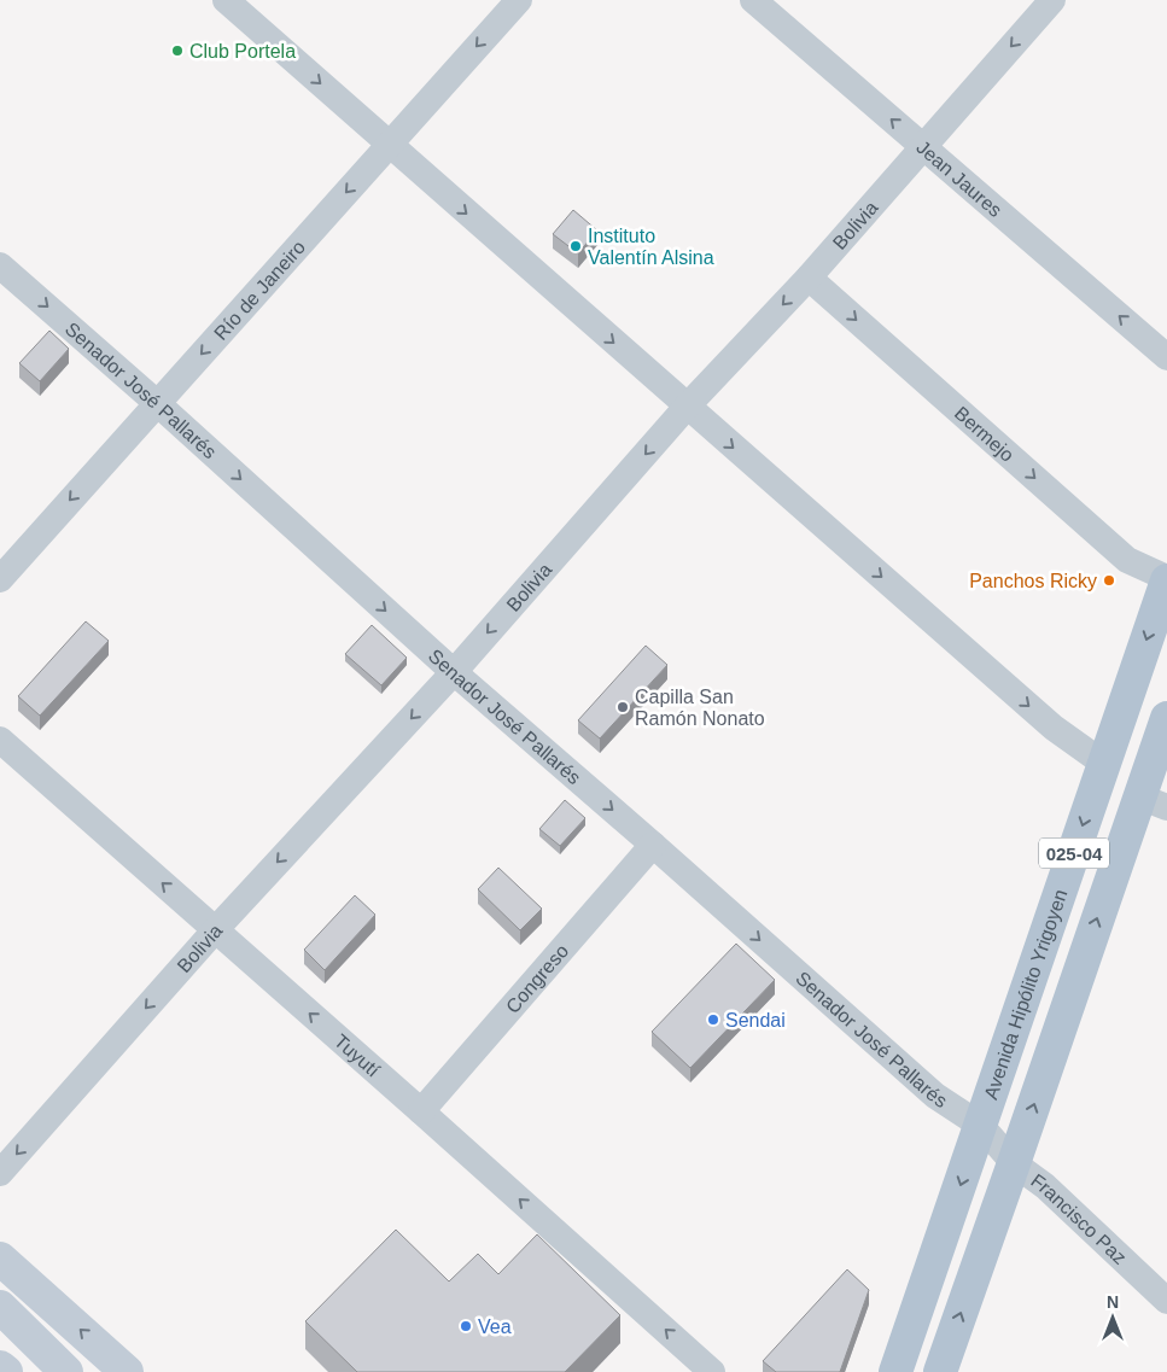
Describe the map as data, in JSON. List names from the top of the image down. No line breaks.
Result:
{"streets":{"main road":["025-04","Avenida Hipólito Yrigoyen"],"street":["Jean Jaures","Bolivia","Río de Janeiro","Senador José Pallarés","Bermejo","Congreso","Tuyutí","Francisco Paz"]},"crossings":[["Jean Jaures","Bolivia"],["Bolivia","Senador José Pallarés"],["Bolivia","Bermejo"],["Bolivia","Tuyutí"],["Río de Janeiro","Senador José Pallarés"],["Senador José Pallarés","025-04"],["Senador José Pallarés","Congreso"],["Senador José Pallarés","Avenida Hipólito Yrigoyen"],["Senador José Pallarés","Francisco Paz"],["Bermejo","Avenida Hipólito Yrigoyen"],["025-04","Francisco Paz"],["Congreso","Tuyutí"]],"one_way":["Jean Jaures","Bolivia","Río de Janeiro","Senador José Pallarés","Tuyutí"],"places":["Club Portela","Instituto Valentín Alsina","Panchos Ricky","Capilla San Ramón Nonato","Sendai","Vea"],"north":"top"}
